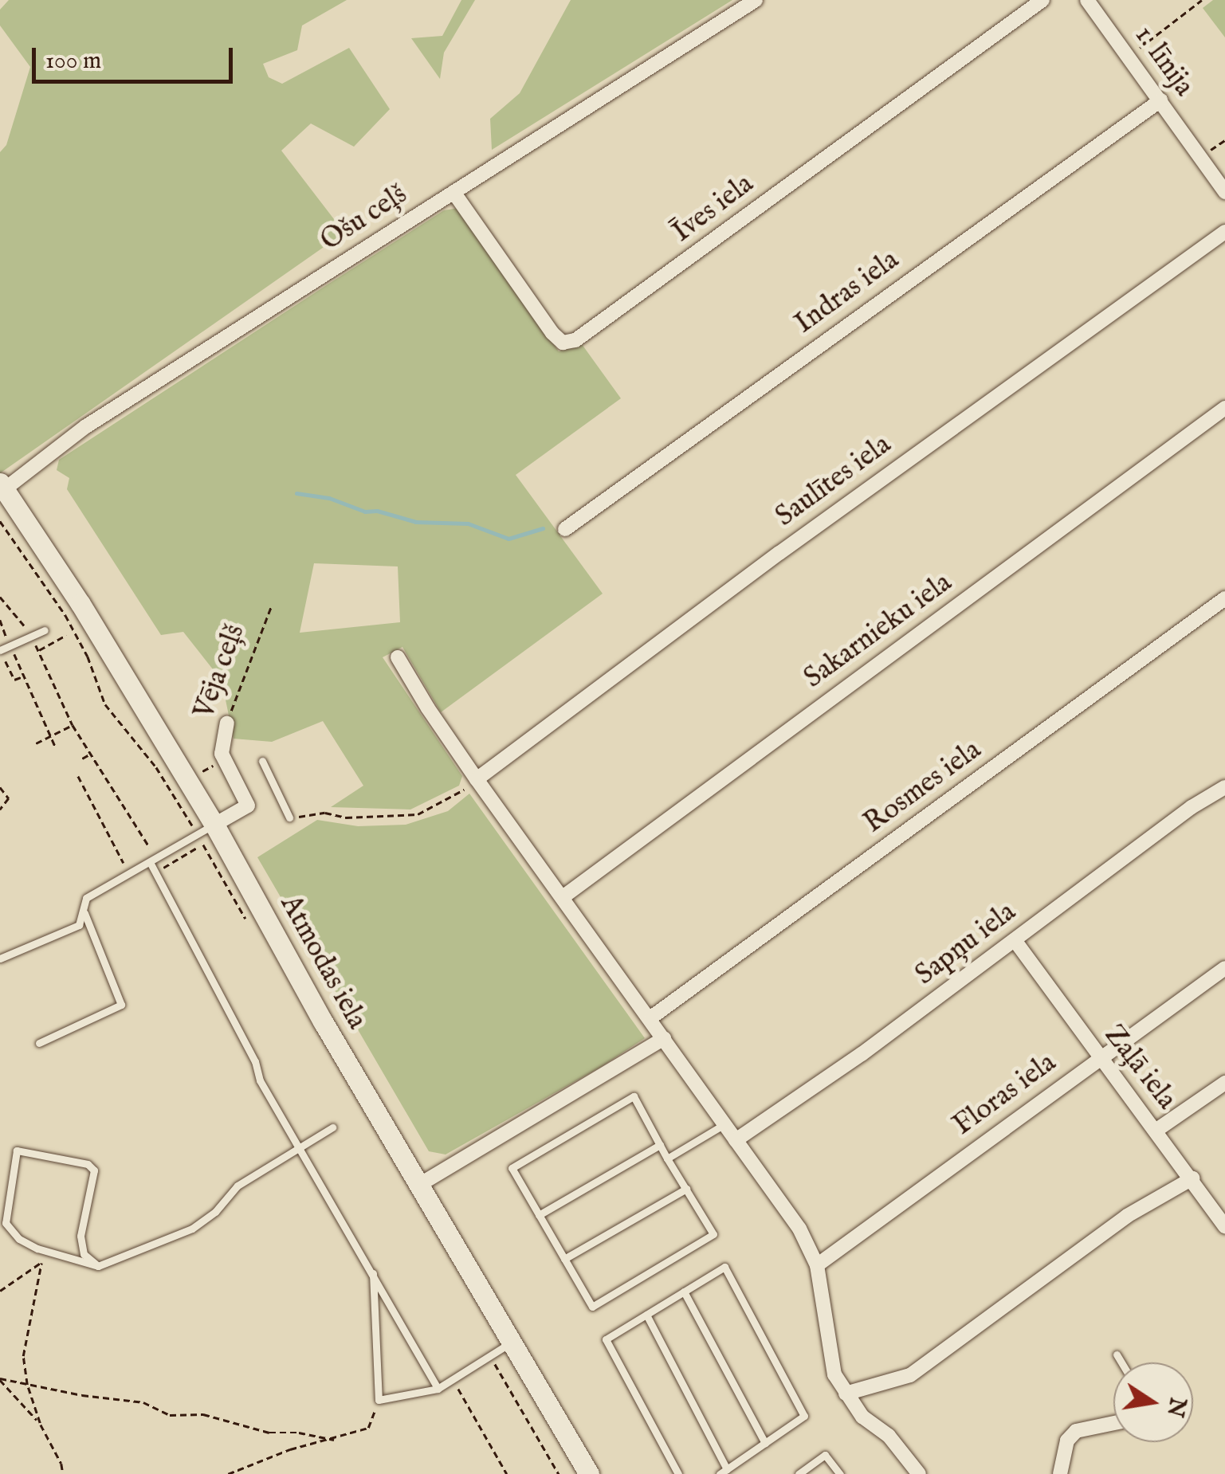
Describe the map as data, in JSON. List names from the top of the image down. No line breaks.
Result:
{"streets":{"main road":["Atmodas iela"],"street":["1. līnija","Īves iela","Ošu ceļš","Indras iela","Saulītes iela","Sakarnieku iela","Vēja ceļš","Rosmes iela","Sapņu iela","Zaļā iela","Floras iela"]},"crossings":[["1. līnija","Indras iela"],["Īves iela","Ošu ceļš"],["Ošu ceļš","Atmodas iela"],["Vēja ceļš","Atmodas iela"],["Sapņu iela","Zaļā iela"],["Zaļā iela","Floras iela"]],"scale_bar":"100 m","north":"right"}
